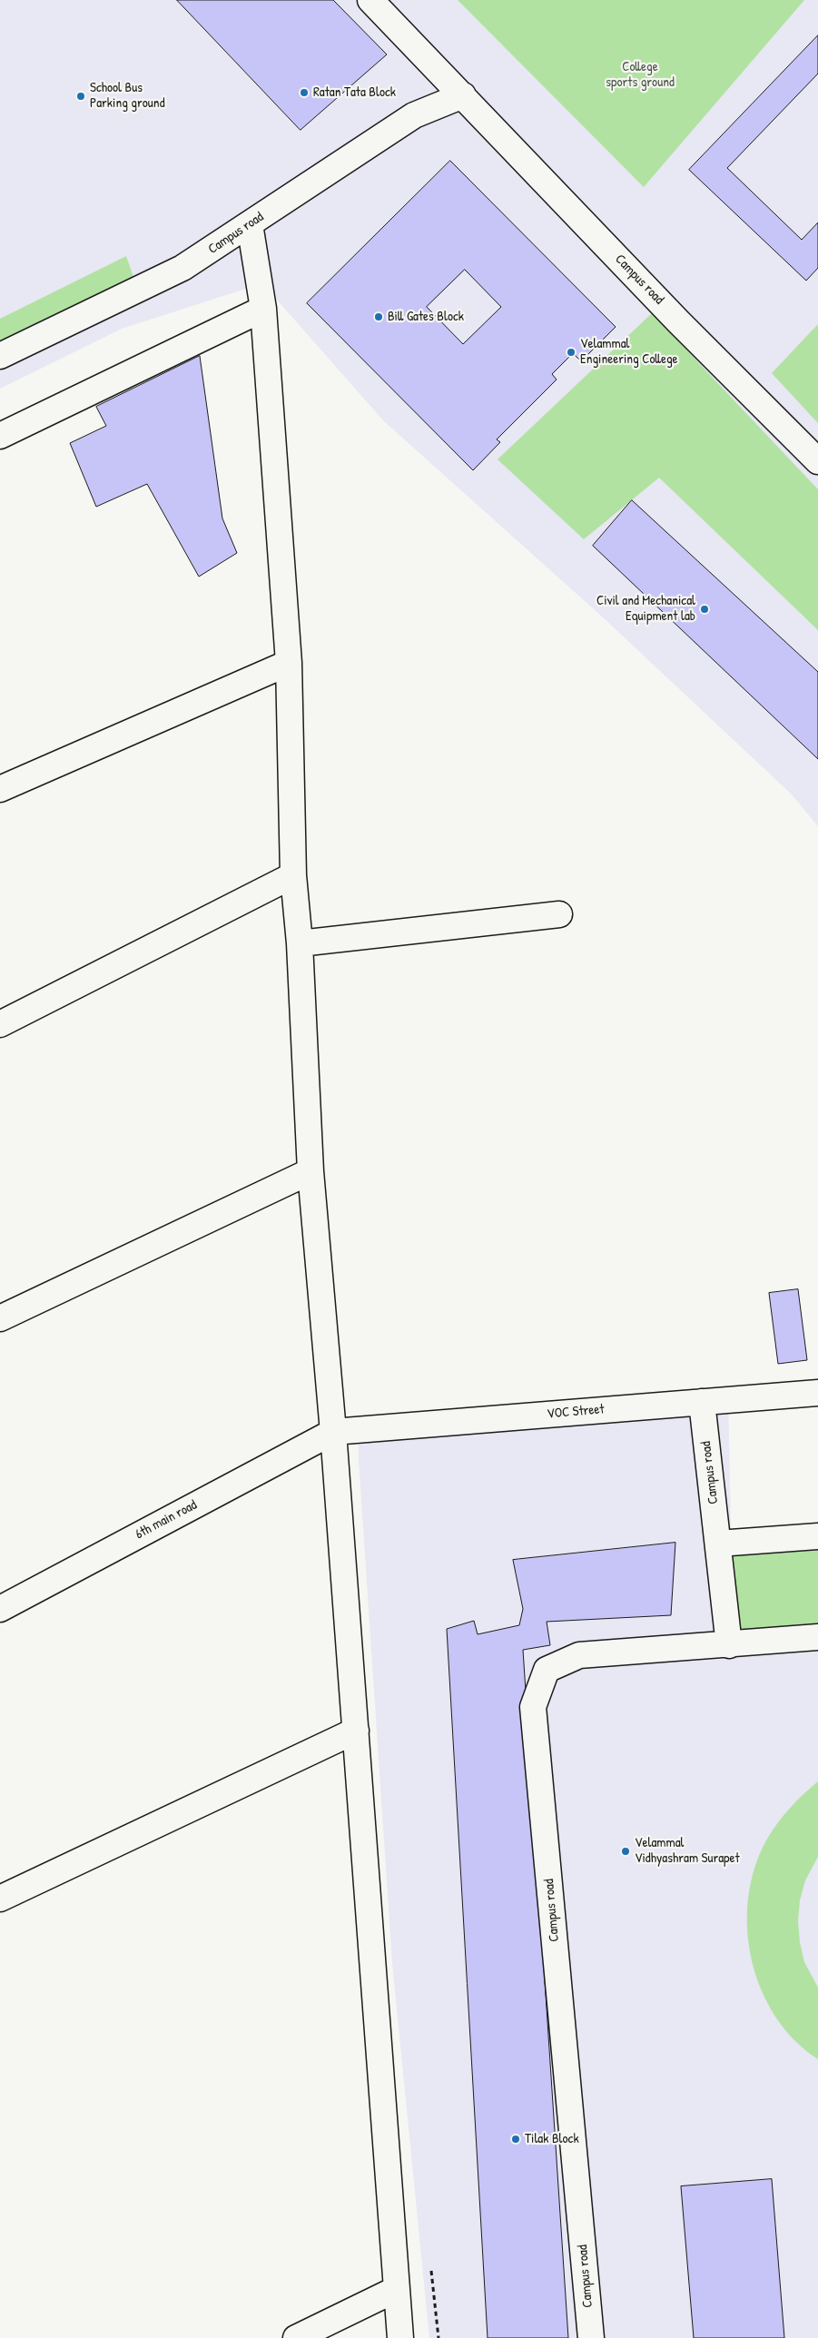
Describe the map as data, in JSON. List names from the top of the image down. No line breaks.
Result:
{"streets":{"street":["Campus road","VOC Street","6th main road"]},"crossings":[["Campus road","VOC Street"],["VOC Street","6th main road"]],"parks":["College sports ground"],"places":["Ratan Tata Block","School Bus Parking ground","Bill Gates Block","Velammal Engineering College","Civil and Mechanical Equipment lab","Velammal Vidhyashram Surapet","Tilak Block"]}
